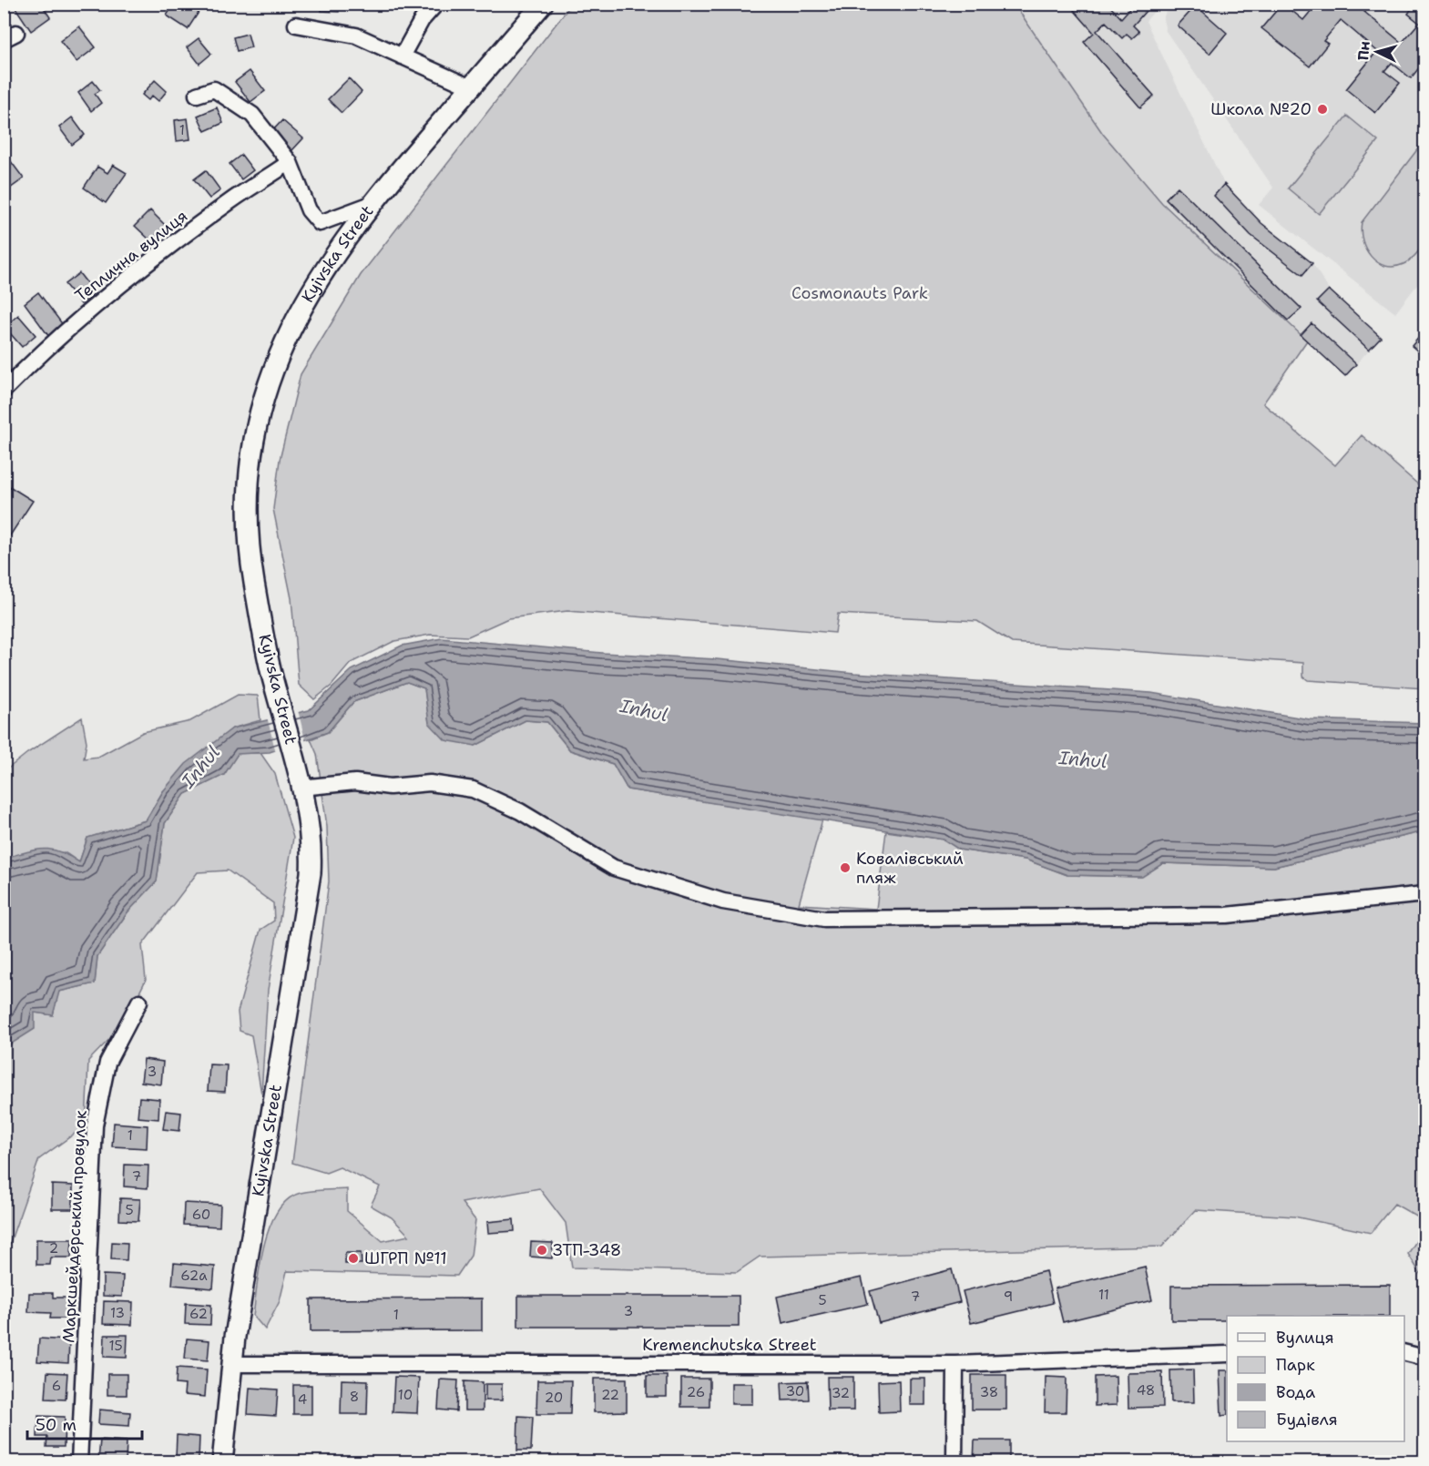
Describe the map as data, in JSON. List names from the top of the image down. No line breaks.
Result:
{"streets":{"street":["Kyivska Street","Теплична вулиця","Маркшейдерський провулок","Kremenchutska Street"]},"crossings":[["Kyivska Street","Kremenchutska Street"]],"water":["Inhul"],"parks":["Cosmonauts Park"],"places":["Школа №20","Ковалівський пляж","ЗТП-348","ШГРП №11"],"house_numbers":["1","3","1","7","5","60","2","62а","11","7","9","5","3","13","62","1","15","6","48","30","26","38","32","10","22","8","20","4"],"legend":["Вулиця","Парк","Вода","Будівля"],"scale_bar":"50 m","north":"left"}
